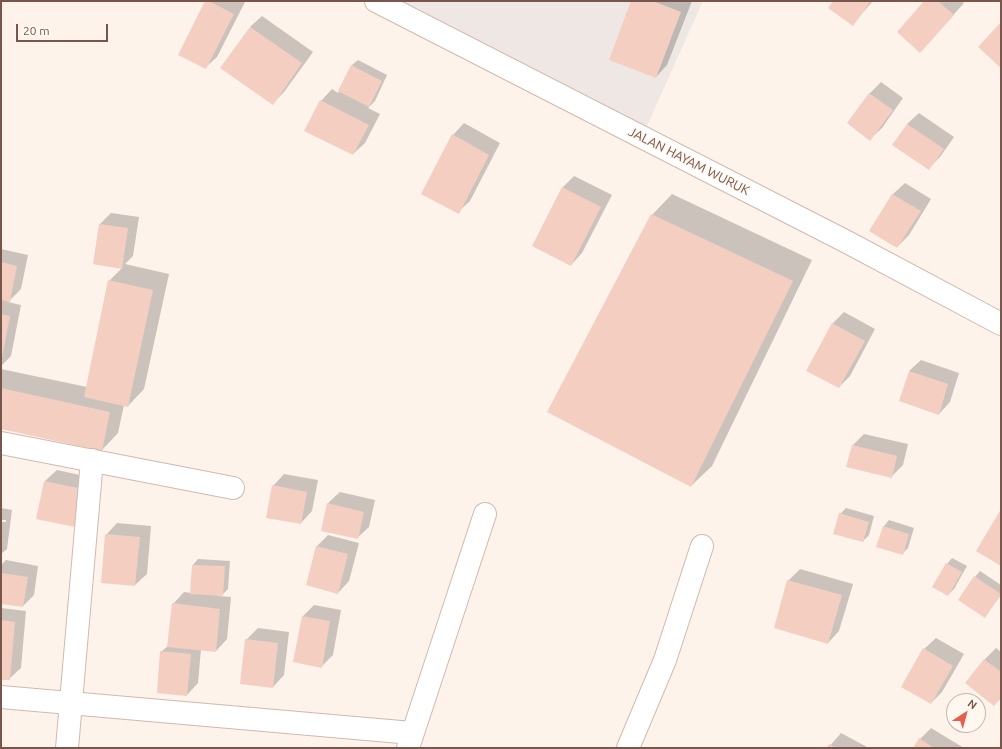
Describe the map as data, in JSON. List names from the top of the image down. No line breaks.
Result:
{"streets":{"street":["JALAN HAYAM WURUK"]},"scale_bar":"20 m","north":"top right"}
